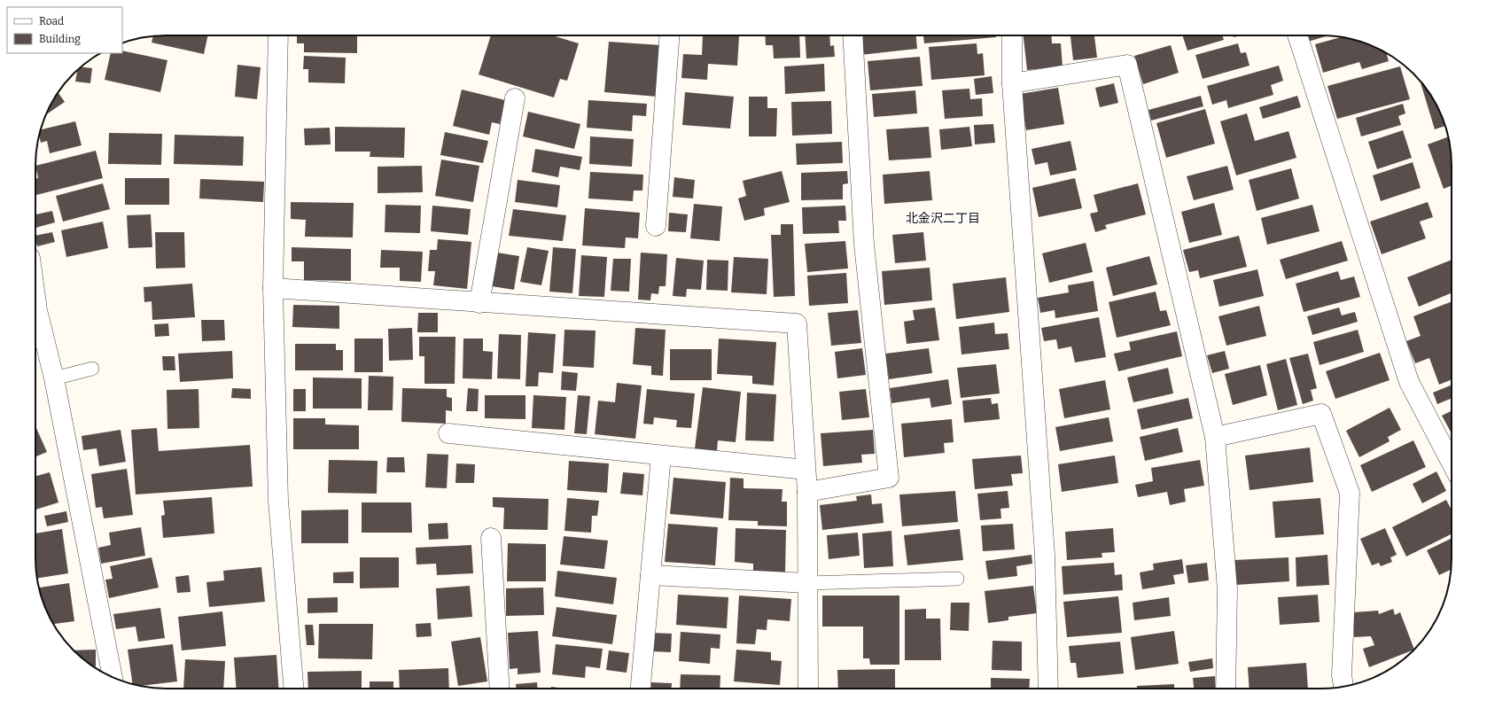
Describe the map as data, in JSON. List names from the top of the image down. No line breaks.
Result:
{"districts":["北金沢二丁目"],"legend":["Road","Building"]}
